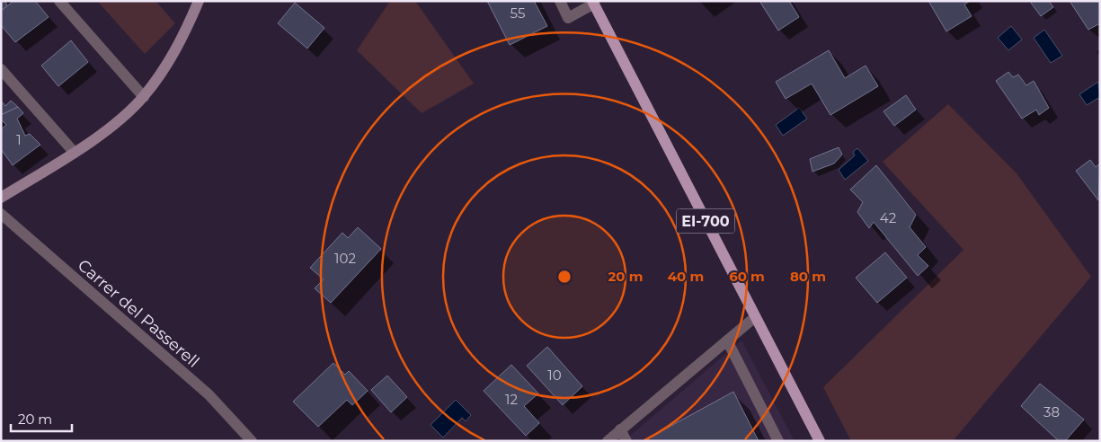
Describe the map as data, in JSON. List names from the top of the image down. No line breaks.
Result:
{"streets":{"main road":["EI-700"],"street":["Carrer del Passerell"]},"house_numbers":["55","1","42","102","10","12","38"],"scale_bar":"20 m","rings":["20 m","40 m","60 m","80 m"]}
